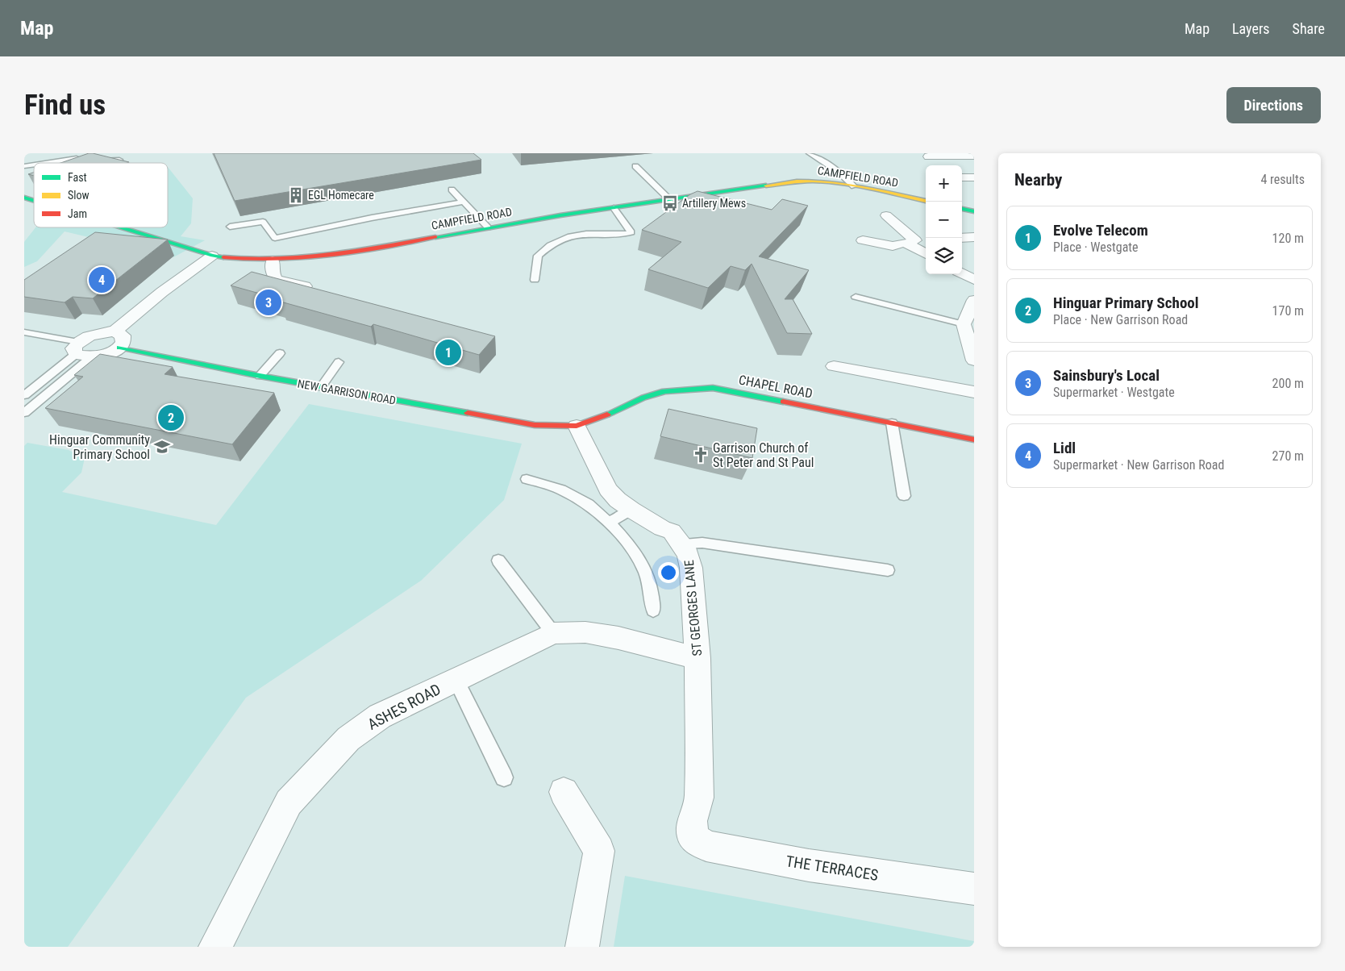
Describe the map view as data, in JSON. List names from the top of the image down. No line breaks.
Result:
{"streets":{"street":["CAMPFIELD ROAD","CHAPEL ROAD","NEW GARRISON ROAD","ST GEORGES LANE","ASHES ROAD","THE TERRACES"]},"crossings":[["CHAPEL ROAD","NEW GARRISON ROAD"],["CHAPEL ROAD","ST GEORGES LANE"],["NEW GARRISON ROAD","ST GEORGES LANE"],["ST GEORGES LANE","ASHES ROAD"],["ST GEORGES LANE","THE TERRACES"]],"places":{"building":["EGL Homecare"],"bus stop":["Artillery Mews"],"school or university":["Hinguar Community Primary School"],"church":["Garrison Church of St Peter and St Paul"]},"legend":["Fast","Slow","Jam"],"page":{"header":"Map","nav":["Map","Layers","Share"],"buttons":"Directions","title":"Find us","heading":["Nearby","4 results"],"map_buttons":["+","−"],"list":[{"mark":"1","name":"Evolve Telecom","note":"Place · Westgate","value":"120 m"},{"mark":"2","name":"Hinguar Primary School","note":"Place · New Garrison Road","value":"170 m"},{"mark":"3","name":"Sainsbury's Local","note":"Supermarket · Westgate","value":"200 m"},{"mark":"4","name":"Lidl","note":"Supermarket · New Garrison Road","value":"270 m"}],"pins":["4","3","1","2"]}}
